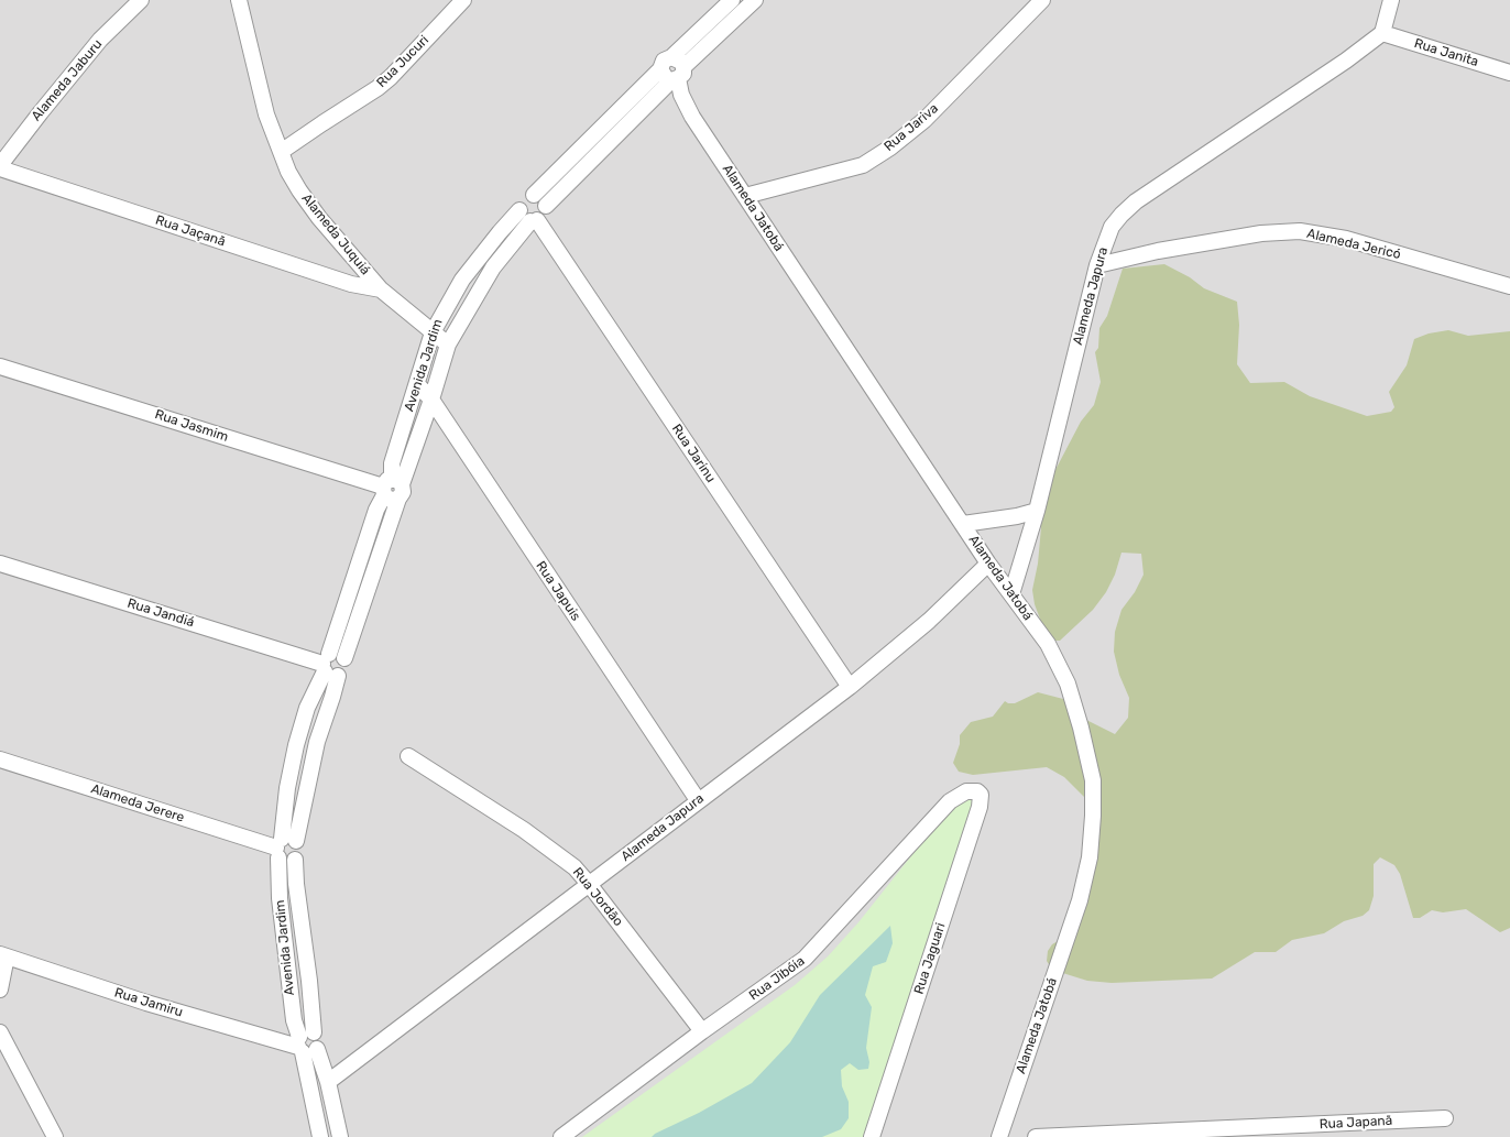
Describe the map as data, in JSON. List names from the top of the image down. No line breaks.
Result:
{"streets":{"street":["Rua Janita","Rua Jucuri","Alameda Jaburu","Rua Jariva","Alameda Jatobá","Rua Jaçanã","Alameda Juquiá","Alameda Jericó","Alameda Japura","Avenida Jardim","Rua Jasmim","Rua Jarinu","Rua Japuis","Rua Jandiá","Alameda Jerere","Rua Jordão","Rua Jaguari","Rua Jibóia","Rua Jamiru","Rua Japanã"]},"crossings":[["Rua Janita","Alameda Japura"],["Rua Jucuri","Alameda Juquiá"],["Alameda Jaburu","Rua Jaçanã"],["Rua Jariva","Alameda Jatobá"],["Alameda Jatobá","Alameda Japura"],["Rua Jaçanã","Alameda Juquiá"],["Alameda Juquiá","Avenida Jardim"],["Alameda Jericó","Alameda Japura"],["Alameda Japura","Avenida Jardim"],["Alameda Japura","Rua Jarinu"],["Alameda Japura","Rua Japuis"],["Alameda Japura","Rua Jordão"],["Avenida Jardim","Rua Jasmim"],["Avenida Jardim","Rua Jarinu"],["Avenida Jardim","Rua Japuis"],["Avenida Jardim","Rua Jandiá"],["Avenida Jardim","Alameda Jerere"],["Avenida Jardim","Rua Jamiru"],["Rua Jordão","Rua Jibóia"],["Rua Jaguari","Rua Jibóia"]]}
